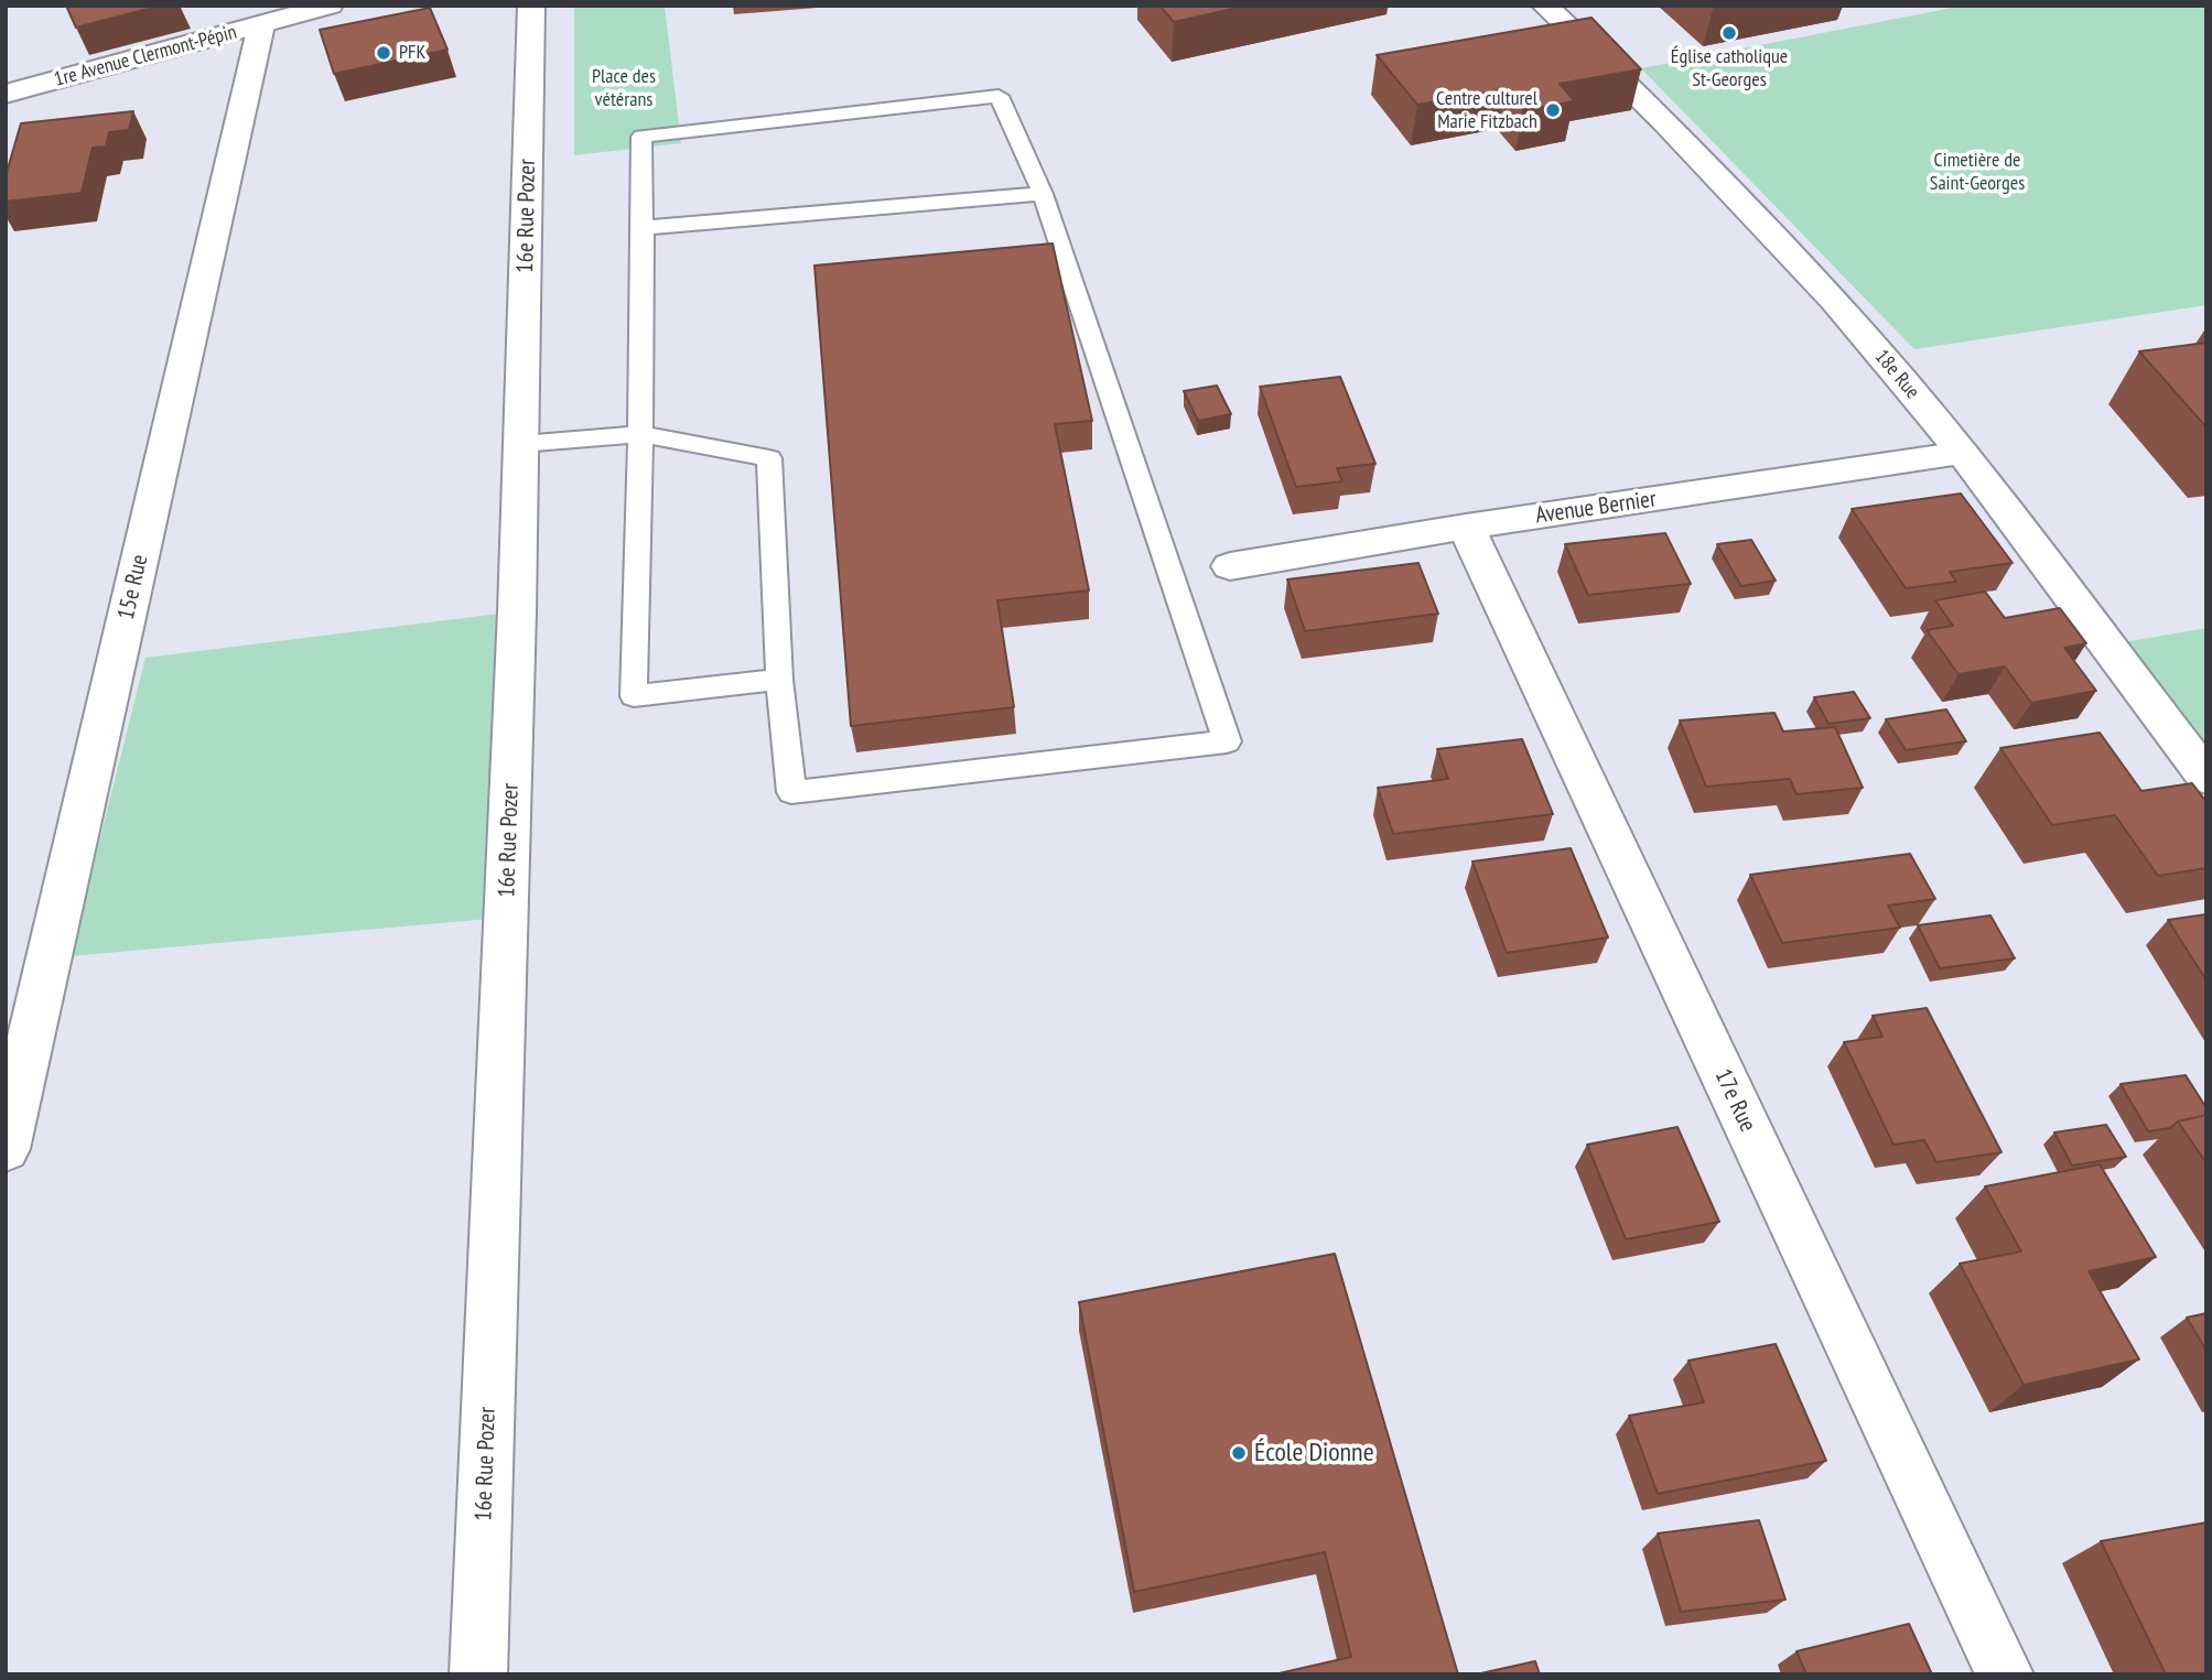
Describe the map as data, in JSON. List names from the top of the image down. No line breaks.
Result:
{"streets":{"street":["1re Avenue Clermont-Pépin","16e Rue Pozer","18e Rue","Avenue Bernier","15e Rue","17e Rue"]},"crossings":[["1re Avenue Clermont-Pépin","15e Rue"],["18e Rue","Avenue Bernier"],["Avenue Bernier","17e Rue"]],"parks":["Place des vétérans","Cimetière de Saint-Georges"],"places":["Église catholique St-Georges","PFK","Centre culturel Marie Fitzbach","École Dionne"]}
